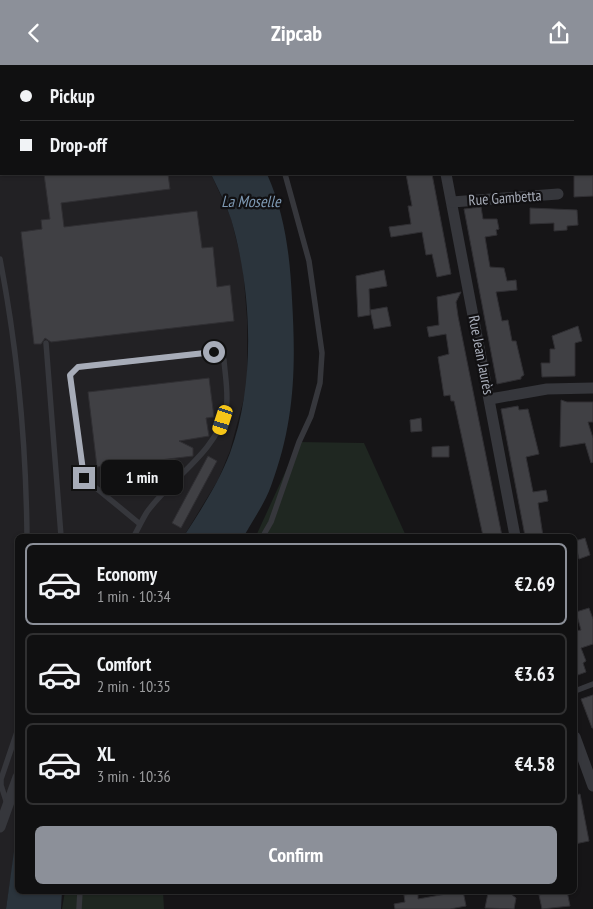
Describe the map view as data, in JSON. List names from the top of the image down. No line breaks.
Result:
{"streets":{"street":["Rue Gambetta","Rue Jean Jaurès"]},"crossings":[["Rue Gambetta","Rue Jean Jaurès"]],"water":["La Moselle"],"page":{"header":"Zipcab","banner":["Pickup","Drop-off"],"bubble":"1 min","list":[{"name":"Economy","note":"1 min · 10:34","value":"€2.69"},{"name":"Comfort","note":"2 min · 10:35","value":"€3.63"},{"name":"XL","note":"3 min · 10:36","value":"€4.58"}],"buttons":"Confirm"}}
